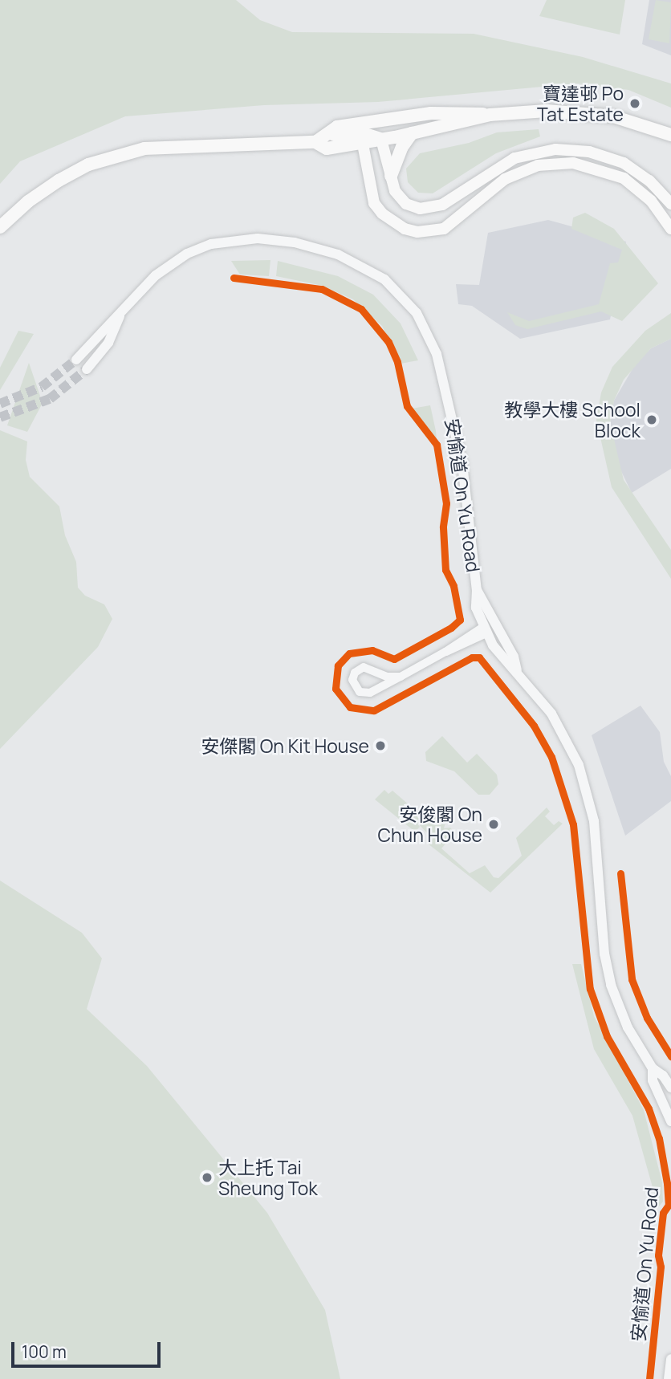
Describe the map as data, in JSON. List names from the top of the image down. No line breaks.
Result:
{"streets":{"street":["安愉道 On Yu Road"]},"places":["寶達邨 Po Tat Estate","教學大樓 School Block","安傑閣 On Kit House","安俊閣 On Chun House","大上托 Tai Sheung Tok"],"scale_bar":"100 m"}
